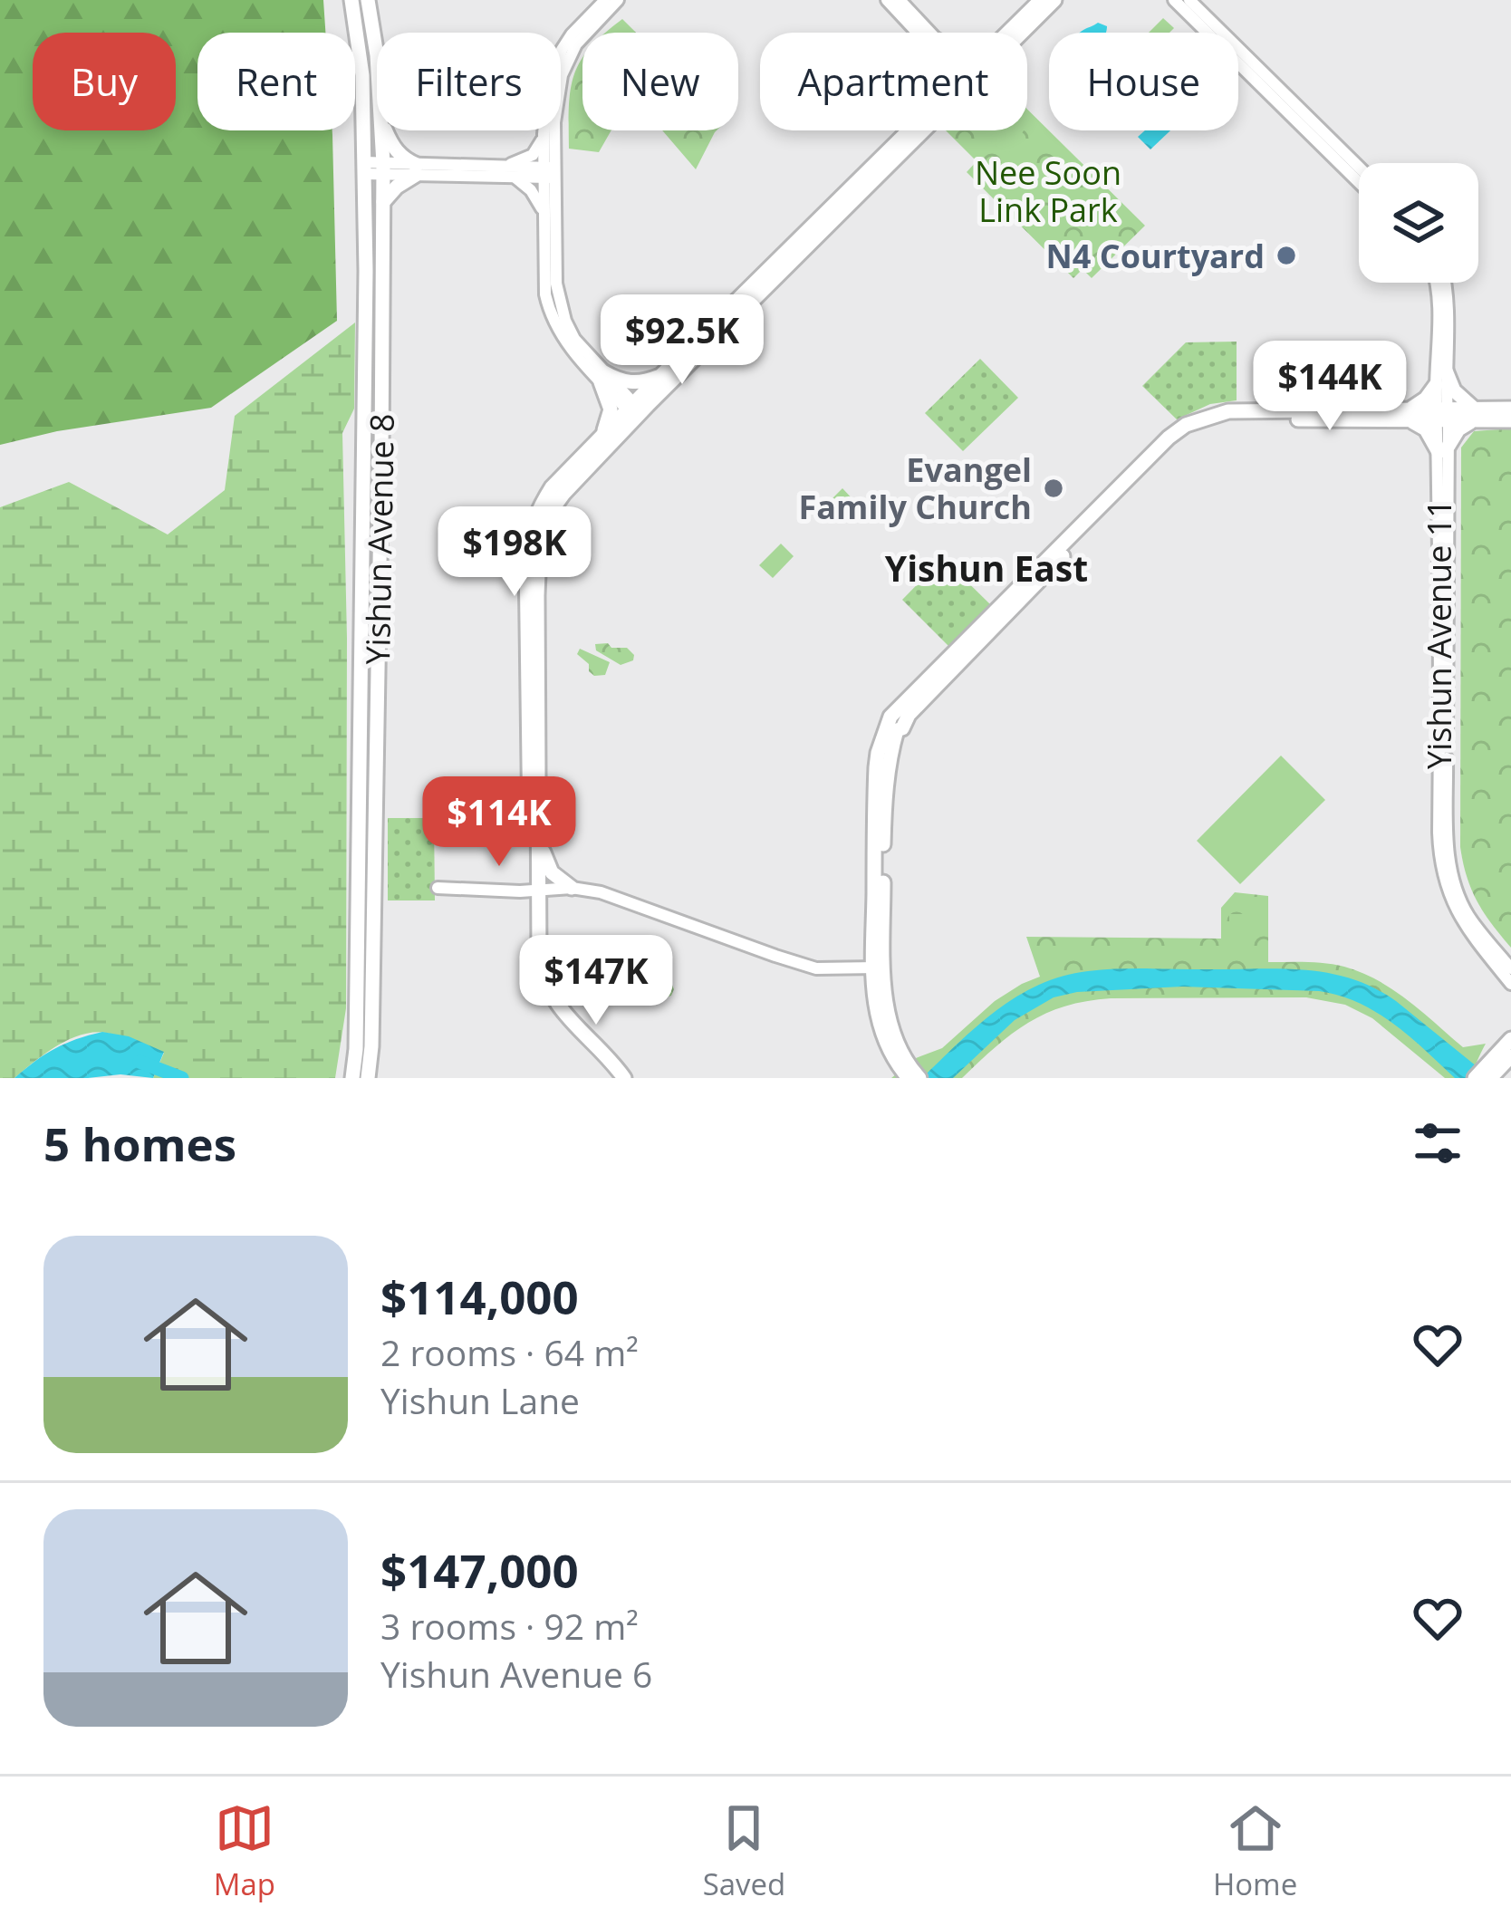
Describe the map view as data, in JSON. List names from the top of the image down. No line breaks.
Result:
{"streets":{"main road":["Yishun Avenue 8"],"street":["Yishun Avenue 11"]},"districts":["Yishun East"],"parks":["Nee Soon Link Park"],"places":["N4 Courtyard","Evangel Family Church"],"page":{"chip":["Buy","Rent","Filters","New","Apartment","House"],"price":["$92.5K","$144K","$198K","$114K","$147K"],"heading":"5 homes","list":[{"name":"$114,000","note":"2 rooms · 64 m² · Yishun Lane"},{"name":"$147,000","note":"3 rooms · 92 m² · Yishun Avenue 6"}],"tabs":["Map","Saved","Home"]}}
